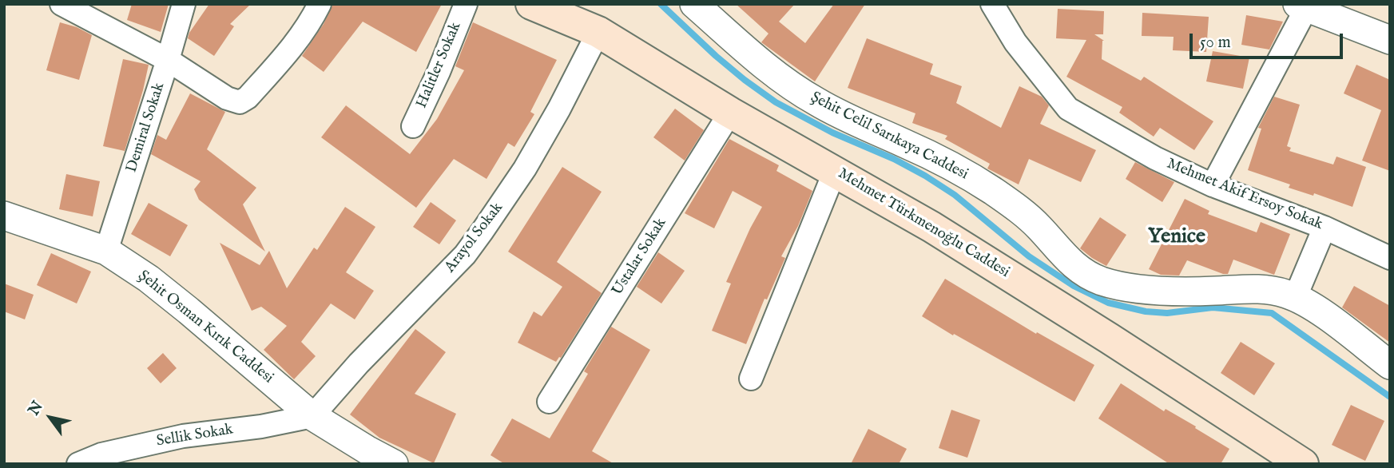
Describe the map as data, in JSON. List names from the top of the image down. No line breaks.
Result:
{"streets":{"main road":["Mehmet Türkmenoğlu Caddesi"],"street":["Halitler Sokak","Demiral Sokak","Şehit Celil Sarıkaya Caddesi","Mehmet Akif Ersoy Sokak","Arayol Sokak","Ustalar Sokak","Şehit Osman Kırık Caddesi","Sellik Sokak"]},"crossings":[["Demiral Sokak","Şehit Osman Kırık Caddesi"],["Mehmet Türkmenoğlu Caddesi","Arayol Sokak"],["Mehmet Türkmenoğlu Caddesi","Ustalar Sokak"],["Arayol Sokak","Şehit Osman Kırık Caddesi"],["Arayol Sokak","Sellik Sokak"],["Şehit Osman Kırık Caddesi","Sellik Sokak"]],"districts":["Yenice"],"scale_bar":"50 m","north":"top left"}
